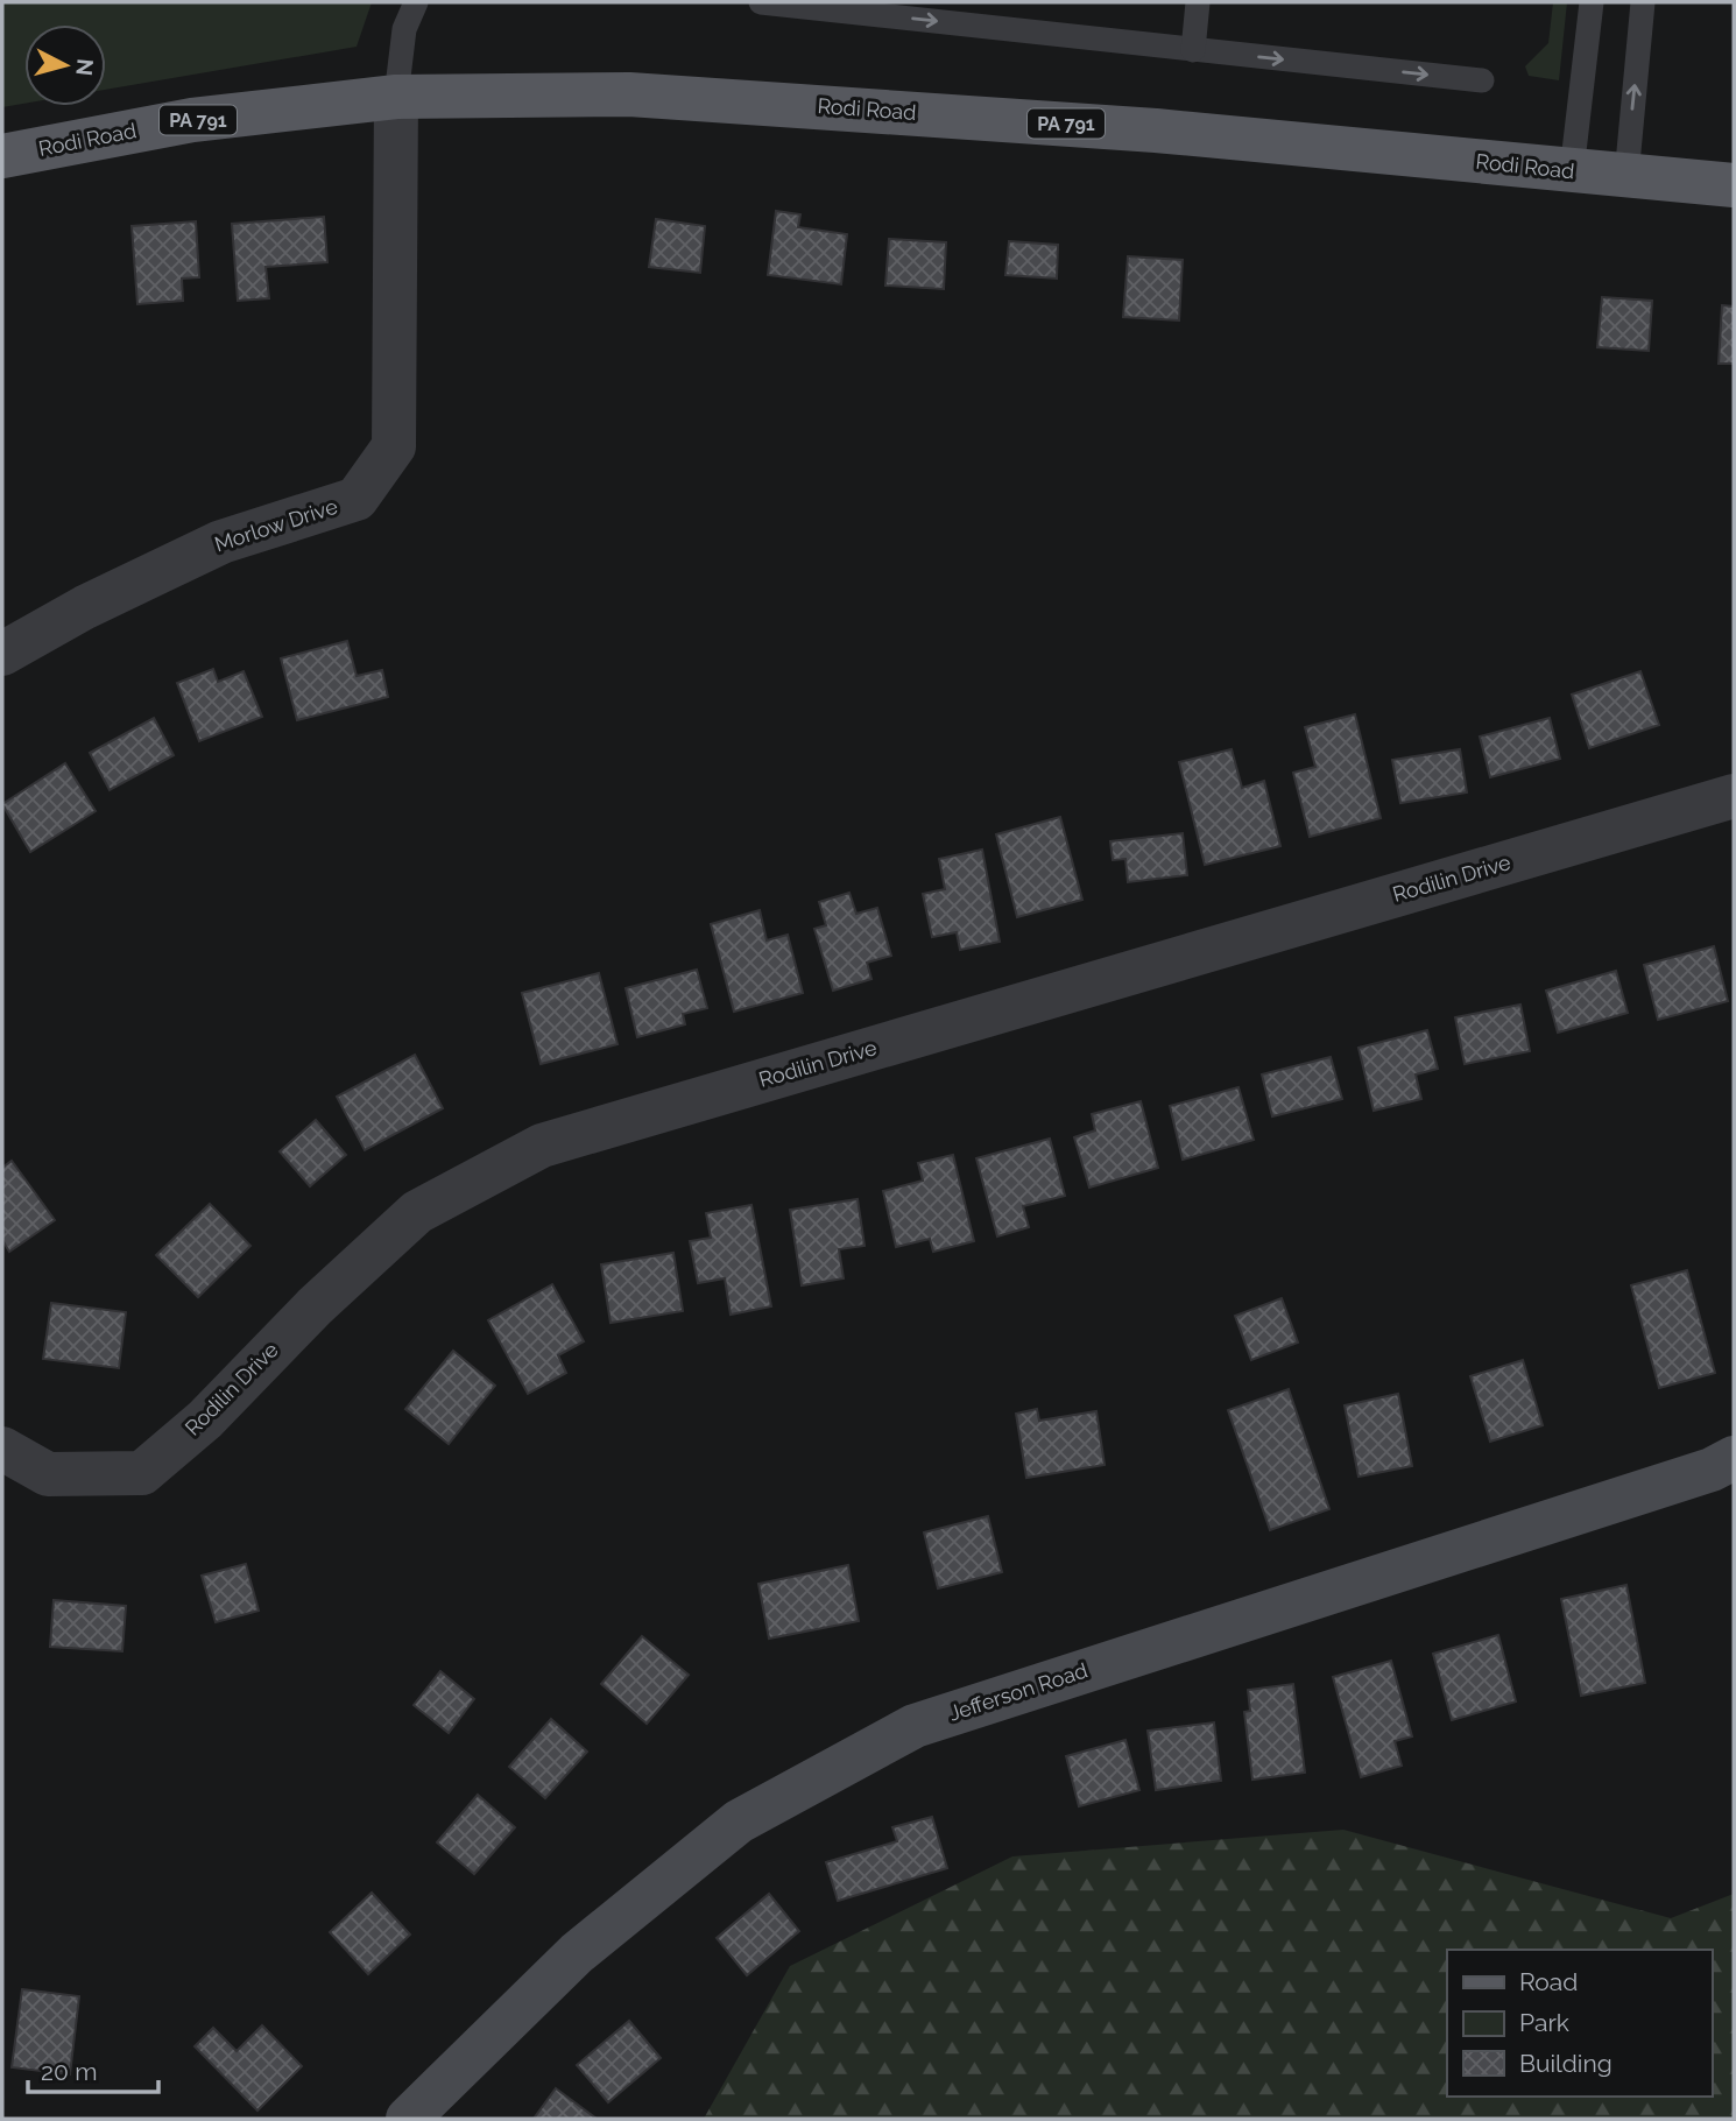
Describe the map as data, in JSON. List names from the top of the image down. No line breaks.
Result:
{"streets":{"main road":["Rodi Road","PA 791"],"street":["Morlow Drive","Rodilin Drive","Jefferson Road"]},"crossings":[["Rodi Road","Morlow Drive"]],"legend":["Road","Park","Building"],"scale_bar":"20 m","north":"right"}
